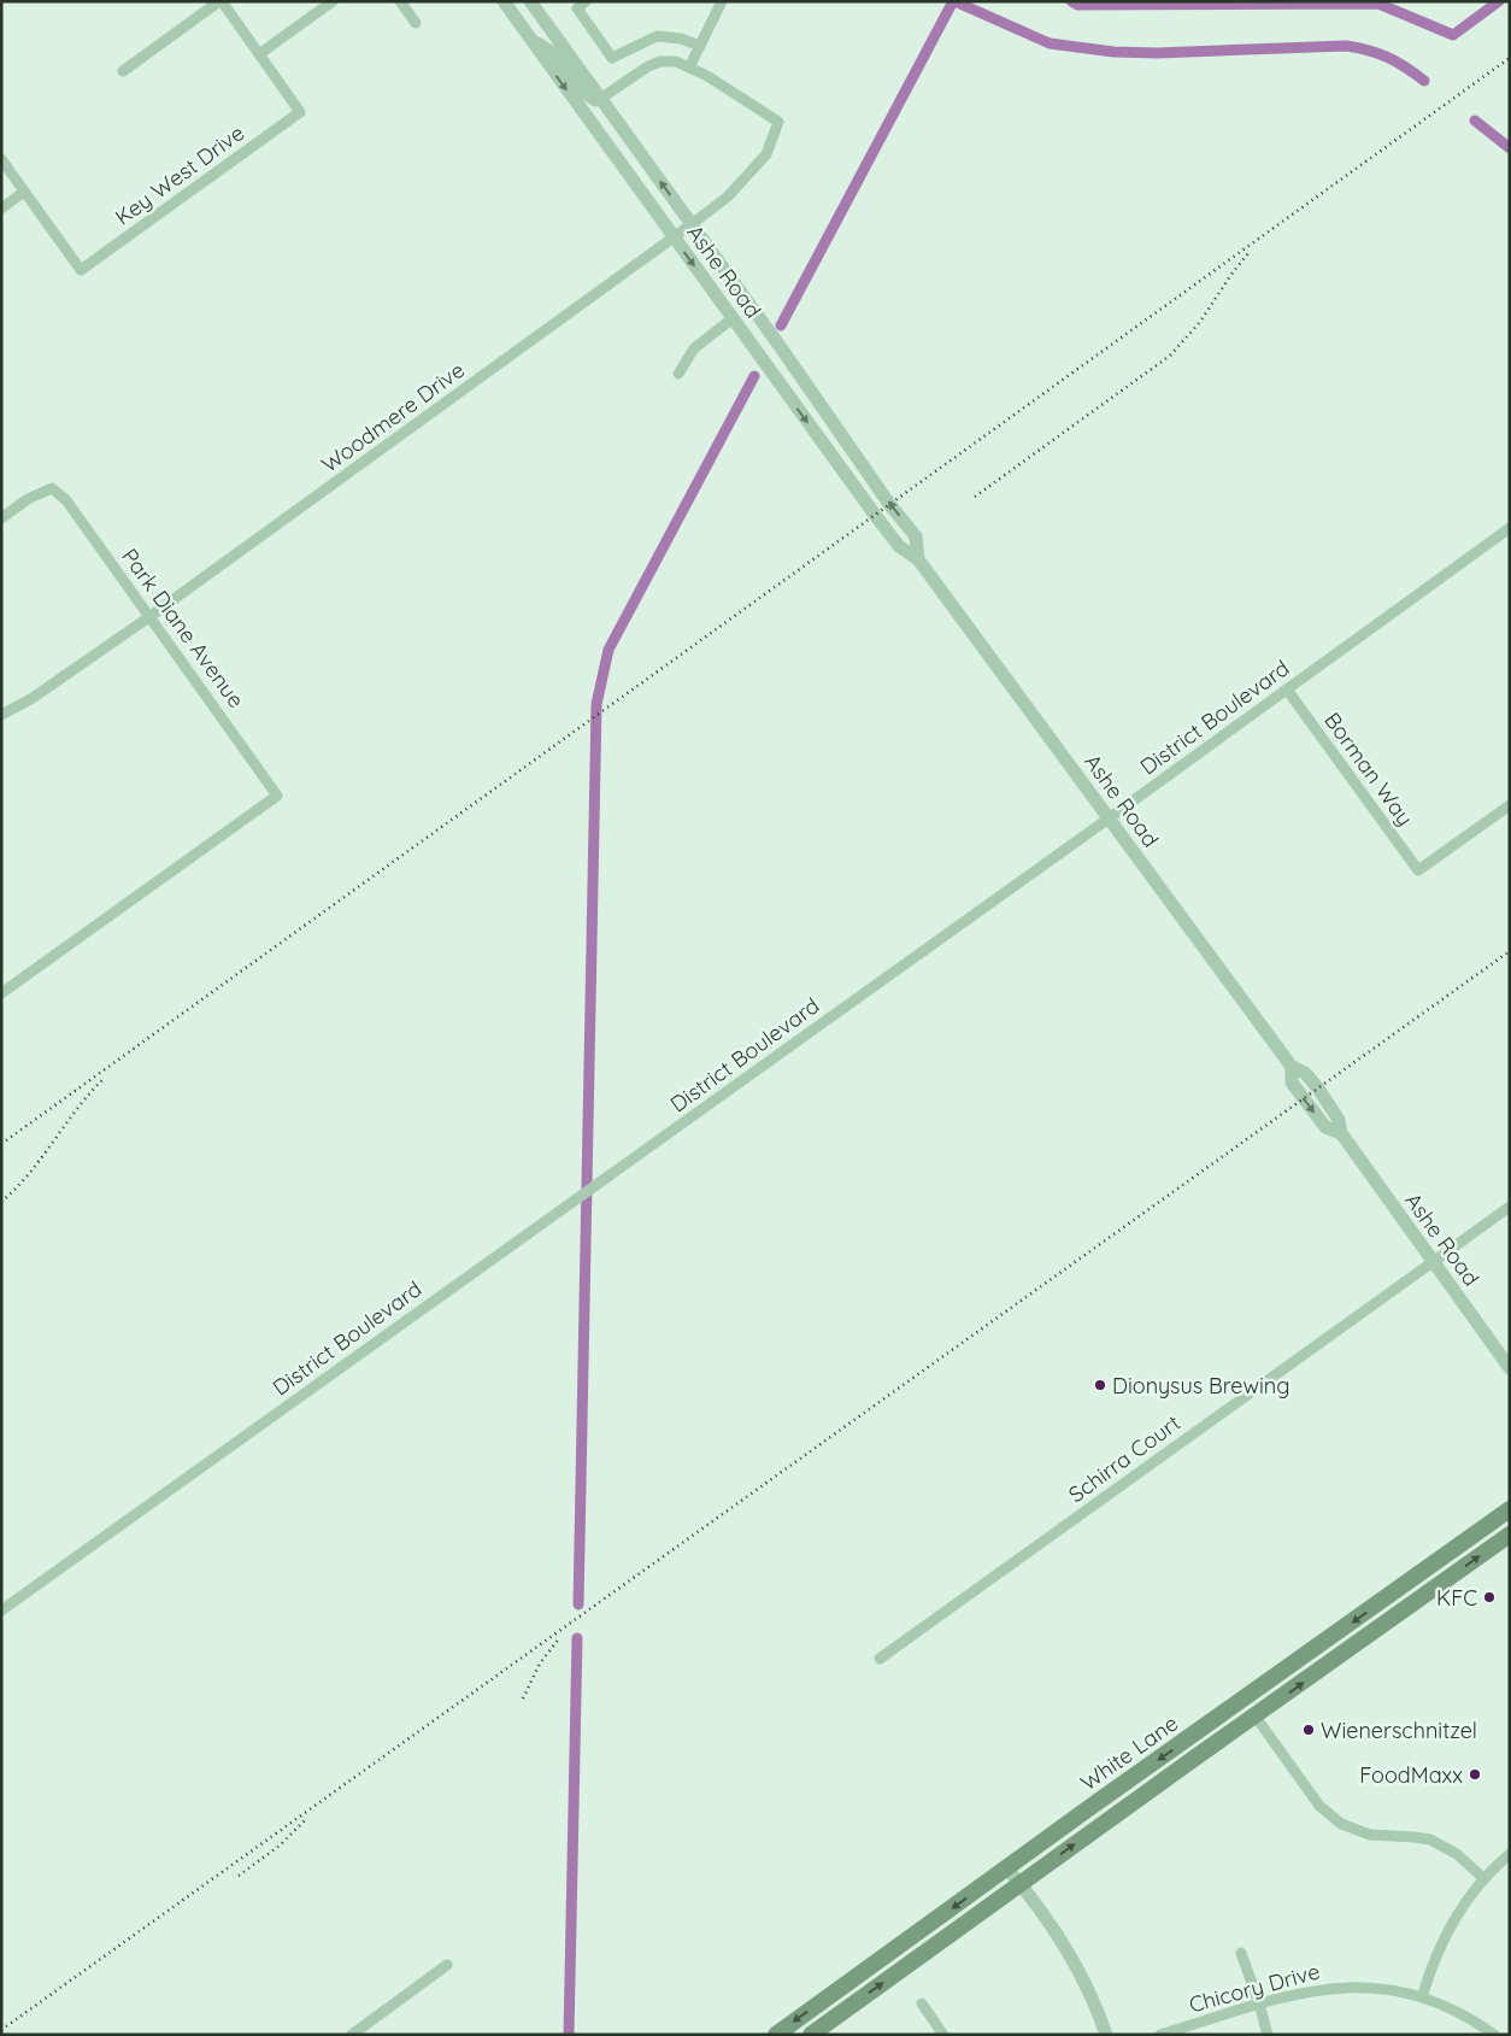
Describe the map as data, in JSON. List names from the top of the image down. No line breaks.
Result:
{"streets":{"main road":["White Lane"],"street":["Key West Drive","Ashe Road","Woodmere Drive","Park Diane Avenue","District Boulevard","Borman Way","Schirra Court","Chicory Drive"]},"crossings":[["Ashe Road","Woodmere Drive"],["Ashe Road","District Boulevard"],["Ashe Road","Schirra Court"],["Woodmere Drive","Park Diane Avenue"],["District Boulevard","Borman Way"]],"places":["Dionysus Brewing","KFC","Wienerschnitzel","FoodMaxx"]}
